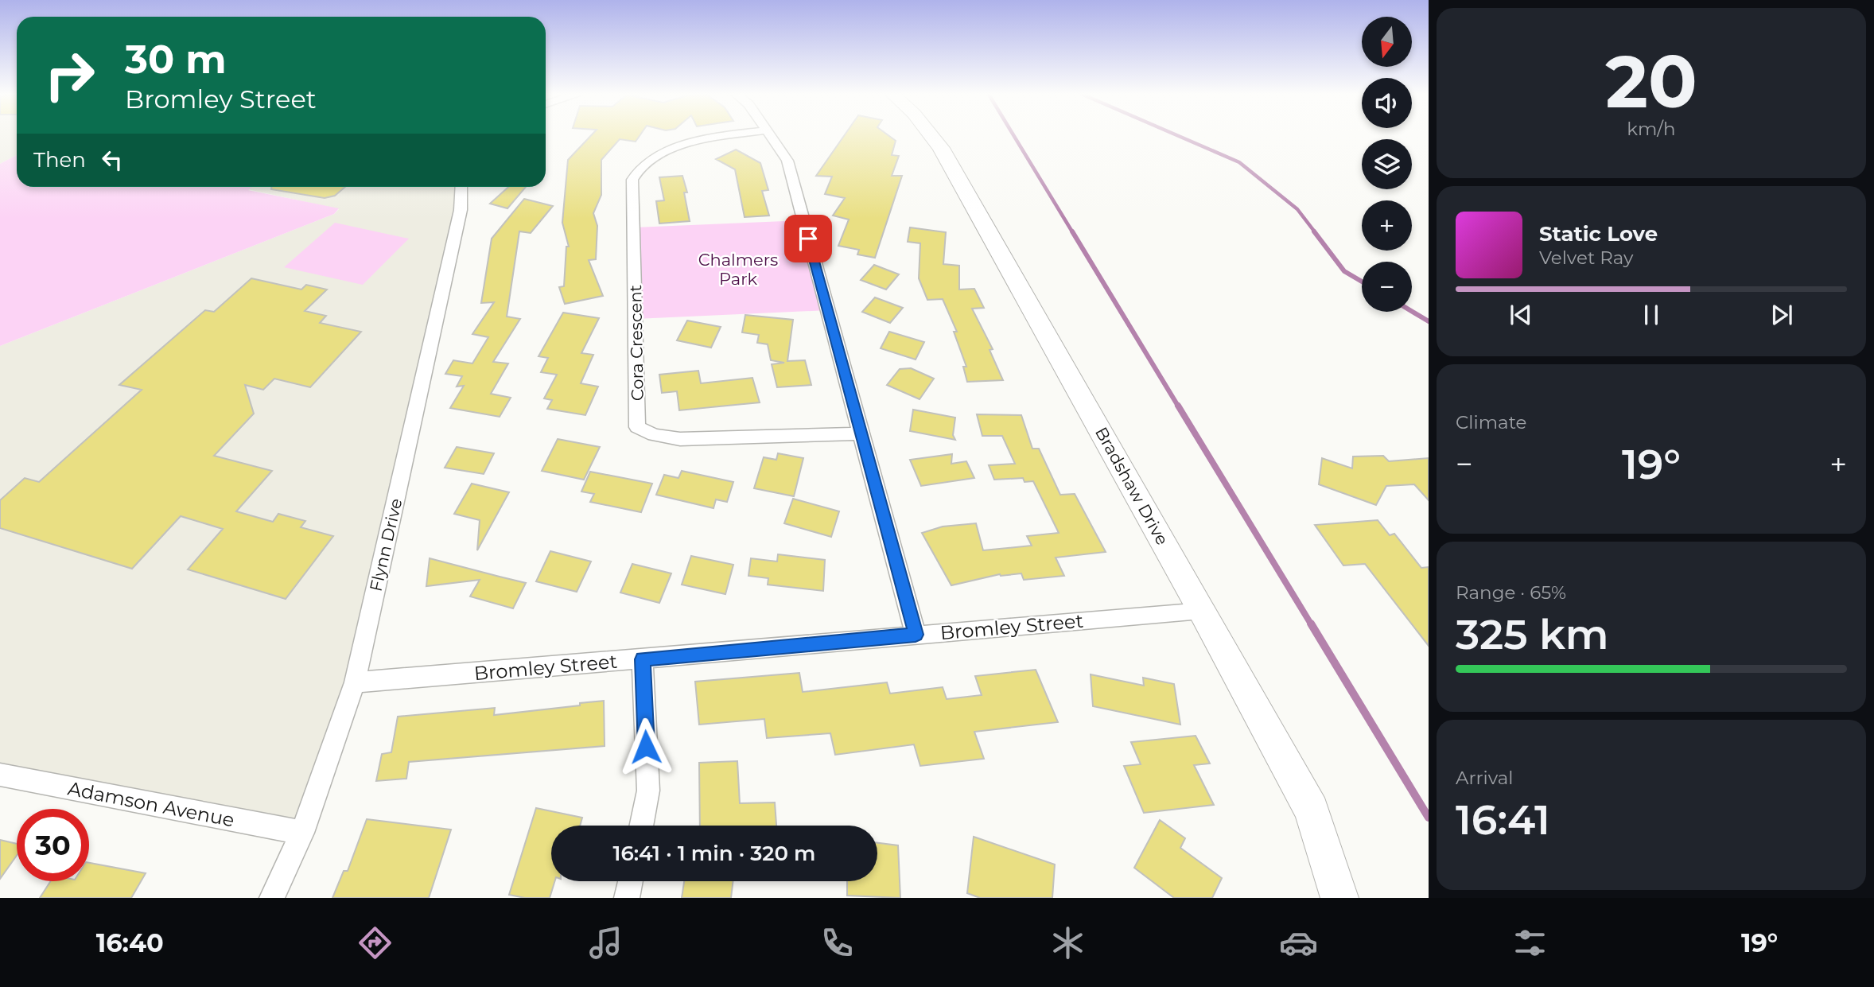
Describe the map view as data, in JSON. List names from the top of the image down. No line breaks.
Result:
{"streets":{"street":["Cora Crescent","Bradshaw Drive","Flynn Drive","Bromley Street","Adamson Avenue"]},"crossings":[["Bradshaw Drive","Bromley Street"],["Flynn Drive","Bromley Street"],["Flynn Drive","Adamson Avenue"]],"parks":["Chalmers Park"],"north":"bottom","page":{"tile":[["20","km/h"],"Climate",["Range · 65%","325 km"],["Arrival","16:41"]],"map_buttons":["+","−"],"turn":["30 m","Bromley Street"],"then":"Then","song":["Static Love","Velvet Ray"],"heat":["−","19°","+"],"limit":"30","trip":"16:41 · 1 min · 320 m","tabs":["16:40","19°"]}}
